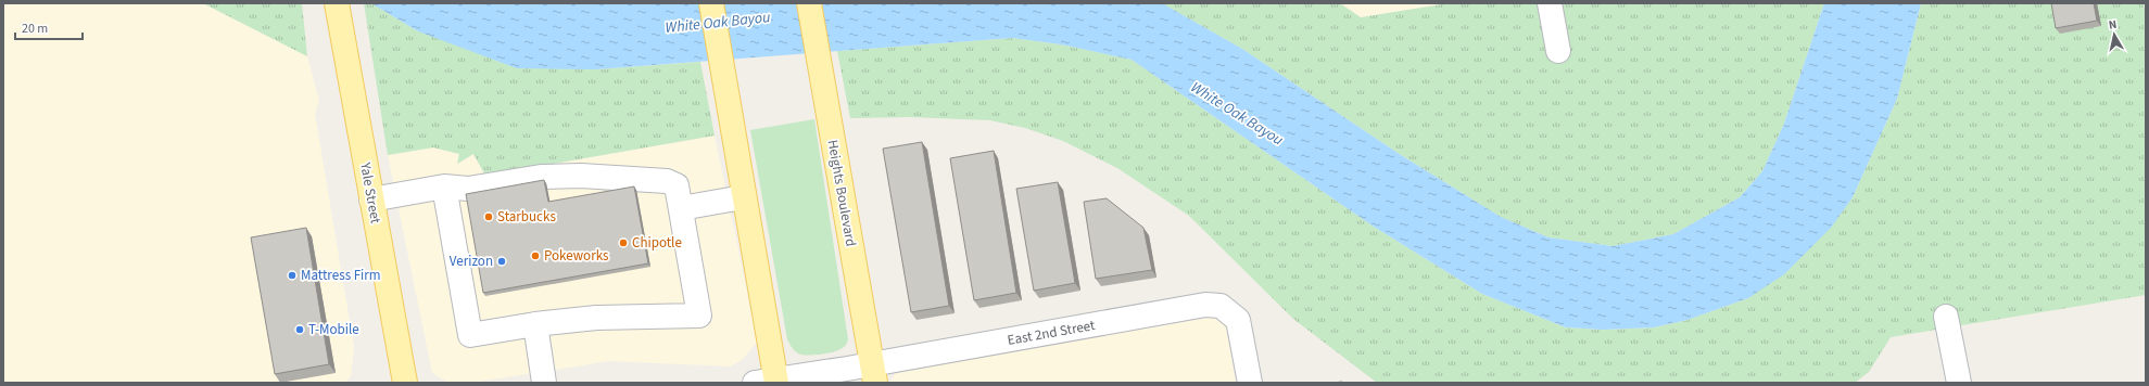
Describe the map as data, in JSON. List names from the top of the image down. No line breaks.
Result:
{"streets":{"main road":["Yale Street","Heights Boulevard"],"street":["East 2nd Street"]},"crossings":[["Heights Boulevard","East 2nd Street"]],"water":["White Oak Bayou"],"places":["Starbucks","Chipotle","Pokeworks","Verizon","Mattress Firm","T-Mobile"],"scale_bar":"20 m","north":"top"}
